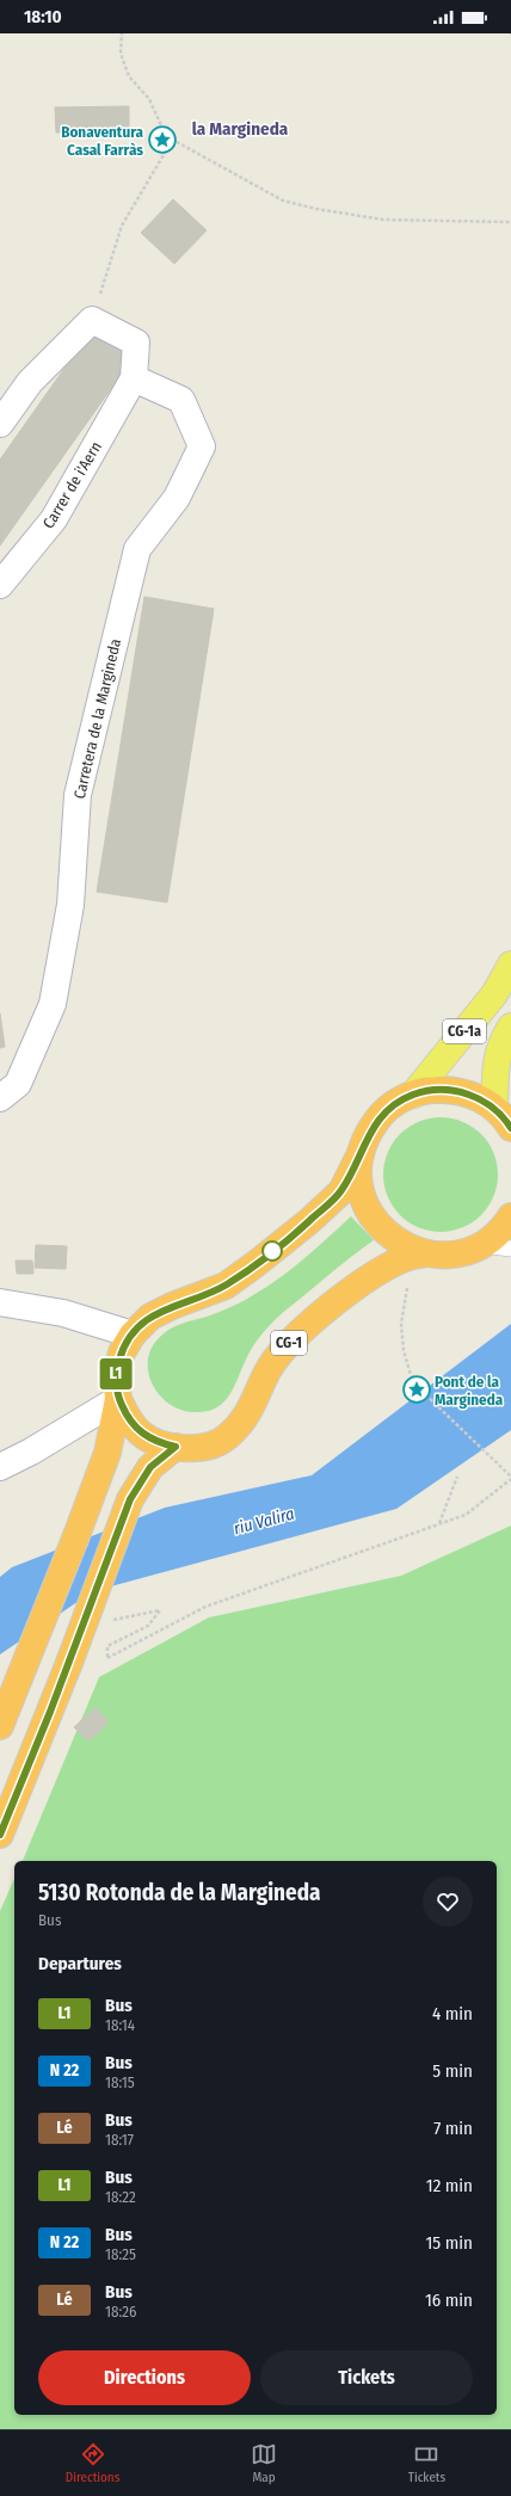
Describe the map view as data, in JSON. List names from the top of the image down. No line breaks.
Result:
{"streets":{"highway":["CG-1"],"main road":["CG-1a"],"street":["Carrer de i'Aern","Carretera de la Margineda"]},"crossings":[["Carrer de i'Aern","Carretera de la Margineda"],["CG-1a","CG-1"]],"districts":["la Margineda"],"water":["riu Valira"],"places":{"place":["Bonaventura Casal Farràs","Pont de la Margineda"]},"lines":["bus line L1"],"page":{"status":"18:10","on_map":"L1","heading":[["5130 Rotonda de la Margineda","Bus"],"Departures"],"list":[{"mark":"L1","name":"Bus","note":"18:14","value":"4 min"},{"mark":"N 22","name":"Bus","note":"18:15","value":"5 min"},{"mark":"Lé","name":"Bus","note":"18:17","value":"7 min"},{"mark":"L1","name":"Bus","note":"18:22","value":"12 min"},{"mark":"N 22","name":"Bus","note":"18:25","value":"15 min"},{"mark":"Lé","name":"Bus","note":"18:26","value":"16 min"}],"buttons":["Directions","Tickets"],"tabs":["Directions","Map","Tickets"]}}
